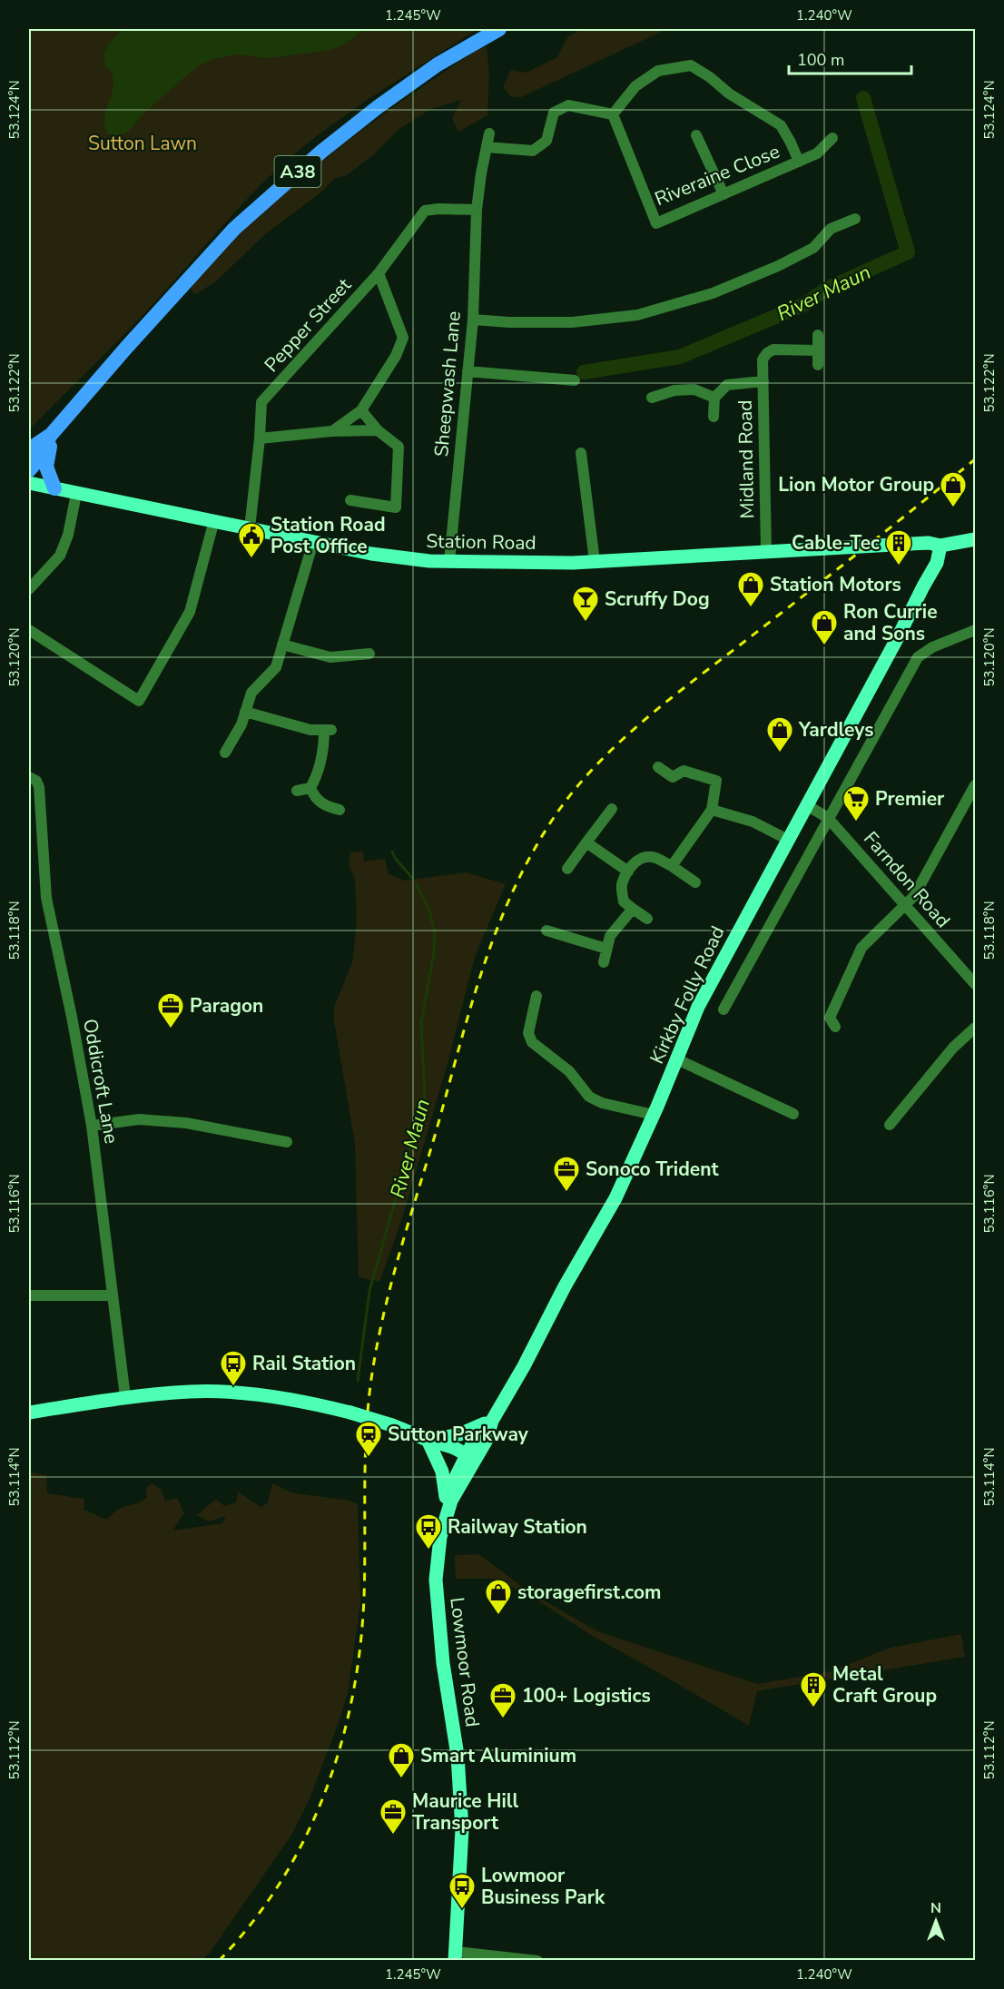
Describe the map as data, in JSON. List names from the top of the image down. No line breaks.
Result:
{"streets":{"highway":["A38"],"main road":["Station Road","Kirkby Folly Road","Lowmoor Road"],"street":["Riveraine Close","Pepper Street","Sheepwash Lane","Midland Road","Farndon Road","Oddicroft Lane"]},"crossings":[["Pepper Street","Sheepwash Lane"],["Pepper Street","Station Road"],["Sheepwash Lane","Station Road"],["Midland Road","Station Road"],["Station Road","Kirkby Folly Road"],["Farndon Road","Kirkby Folly Road"],["Kirkby Folly Road","Lowmoor Road"]],"water":["River Maun"],"parks":["Sutton Lawn"],"places":{"shop":["Lion Motor Group","Station Motors","Ron Currie and Sons","Yardleys","storagefirst.com","Smart Aluminium"],"public building":["Station Road Post Office"],"building":["Cable-Tec","Metal Craft Group"],"bar":["Scruffy Dog"],"supermarket":["Premier"],"office":["Paragon","Sonoco Trident","100+ Logistics","Maurice Hill Transport"],"bus stop":["Rail Station","Railway Station","Lowmoor Business Park"],"station":["Sutton Parkway"]},"scale_bar":"100 m","north":"top","coordinates":["1.245°W","1.240°W","53.124°N","53.122°N","53.120°N","53.118°N","53.116°N","53.114°N","53.112°N"]}
